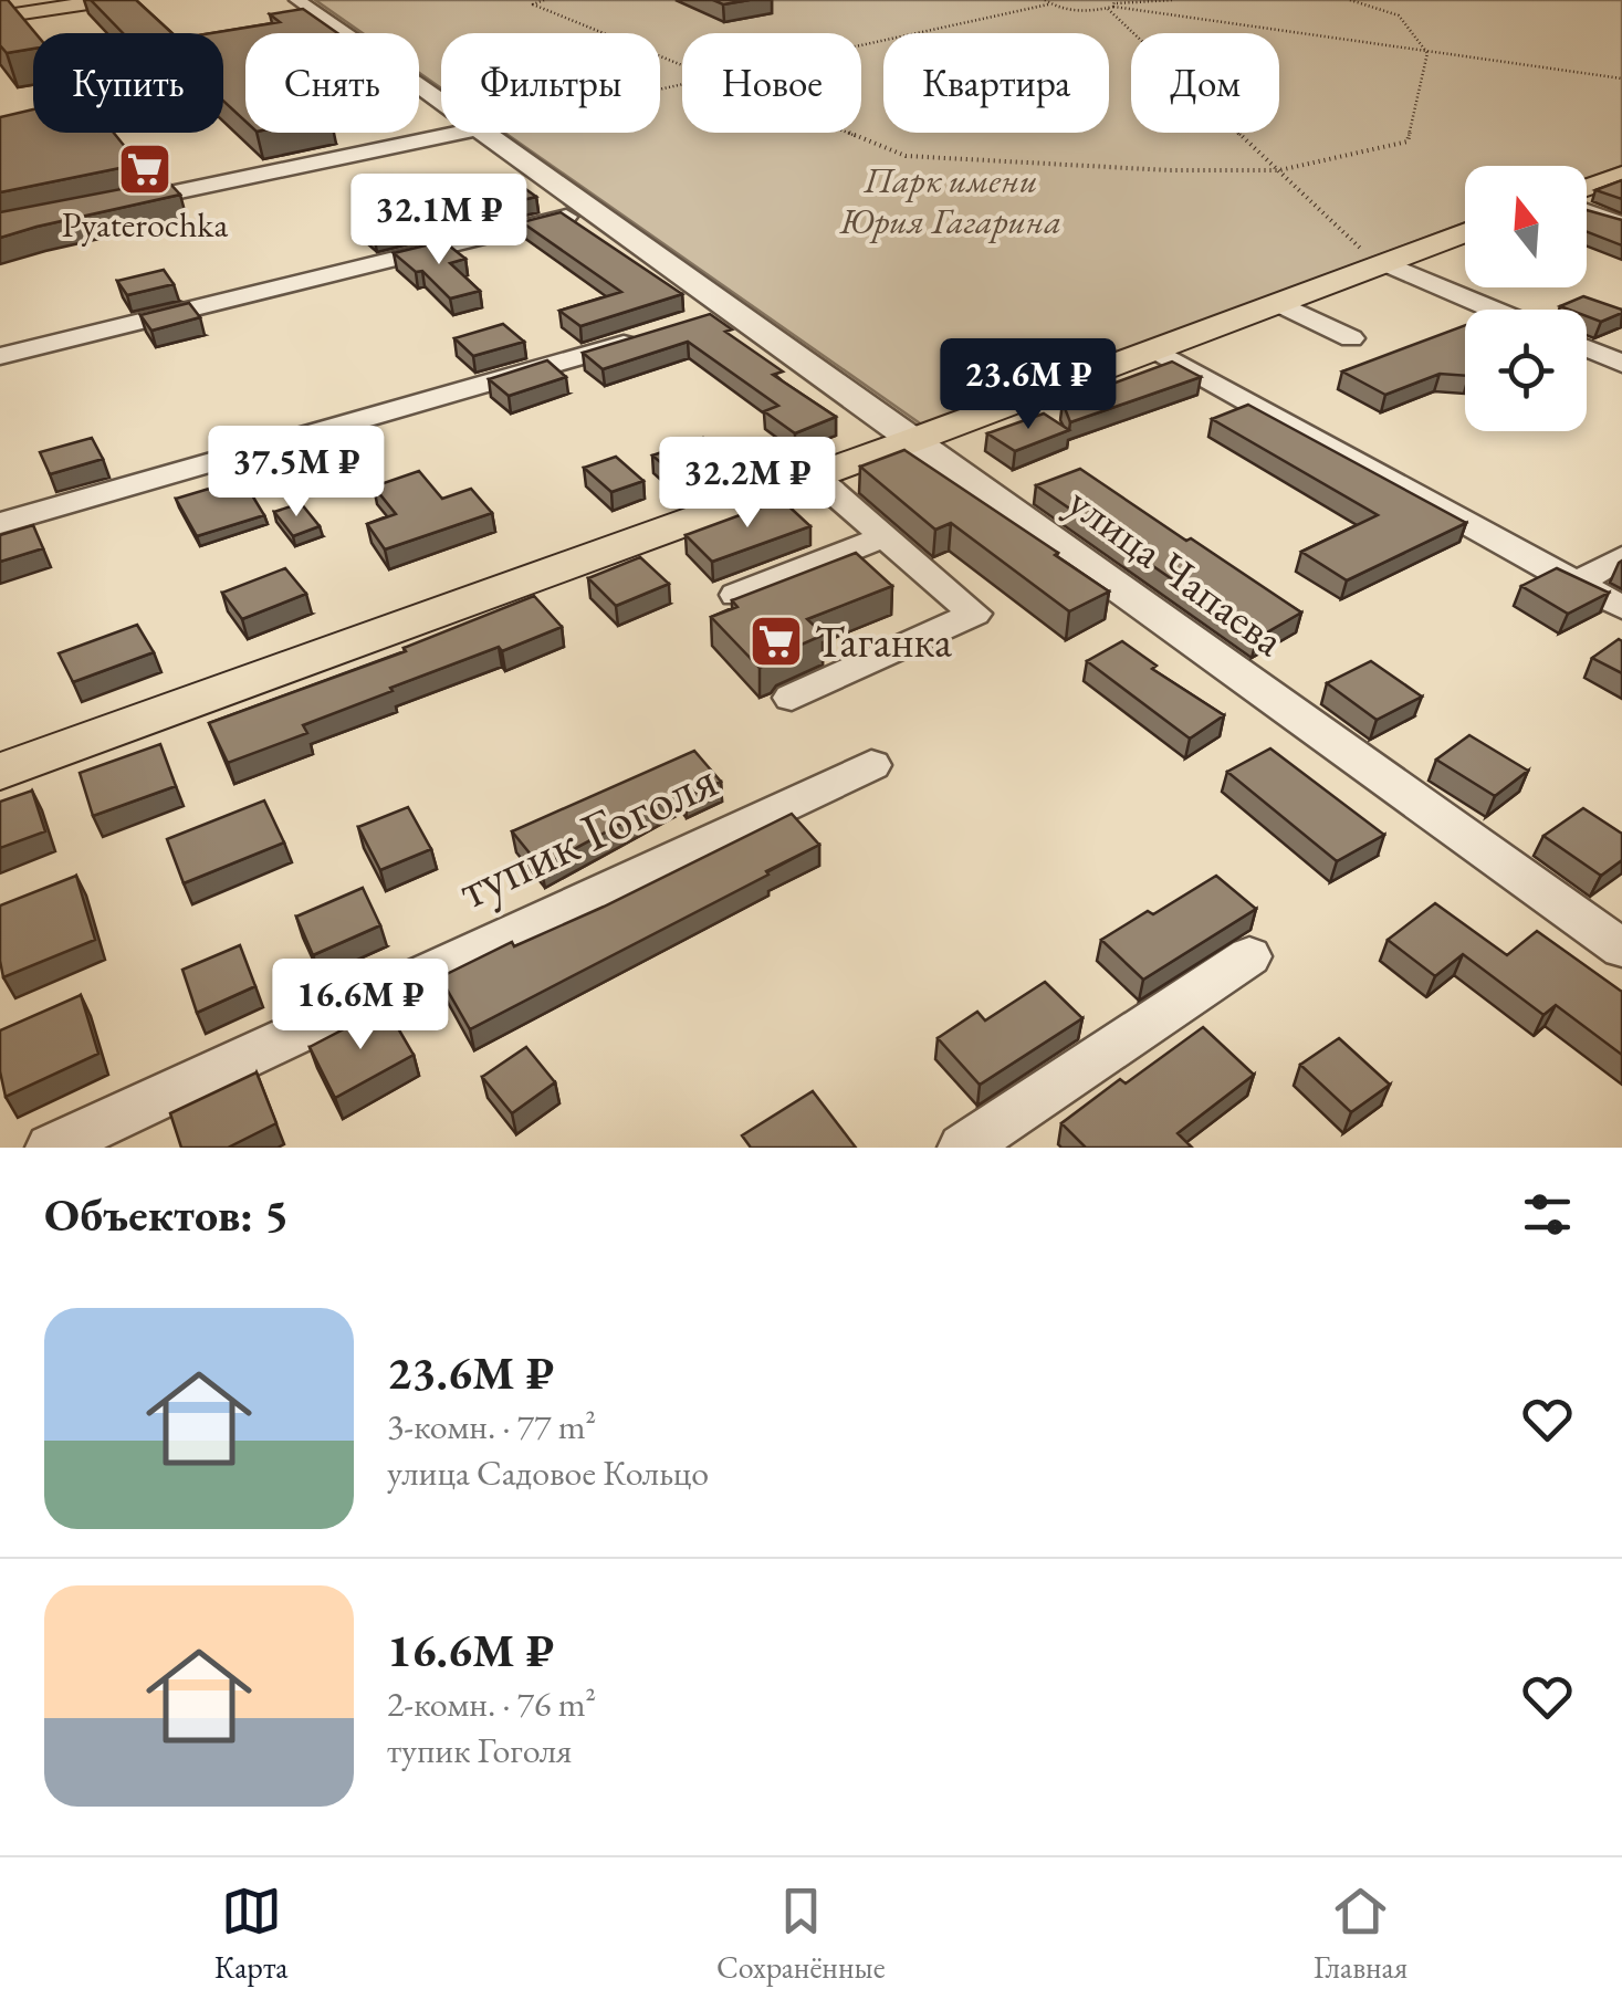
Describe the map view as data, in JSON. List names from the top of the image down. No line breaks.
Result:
{"streets":{"street":["улица Чапаева","тупик Гоголя"]},"parks":["Парк имени Юрия Гагарина"],"places":{"supermarket":["Pyaterochka","Таганка"]},"north":"top","page":{"chip":["Купить","Снять","Фильтры","Новое","Квартира","Дом"],"price":["32.1M ₽","23.6M ₽","37.5M ₽","32.2M ₽","16.6M ₽"],"heading":"Объектов: 5","list":[{"name":"23.6M ₽","note":"3-комн. · 77 m² · улица Садовое Кольцо"},{"name":"16.6M ₽","note":"2-комн. · 76 m² · тупик Гоголя"}],"tabs":["Карта","Сохранённые","Главная"]}}
